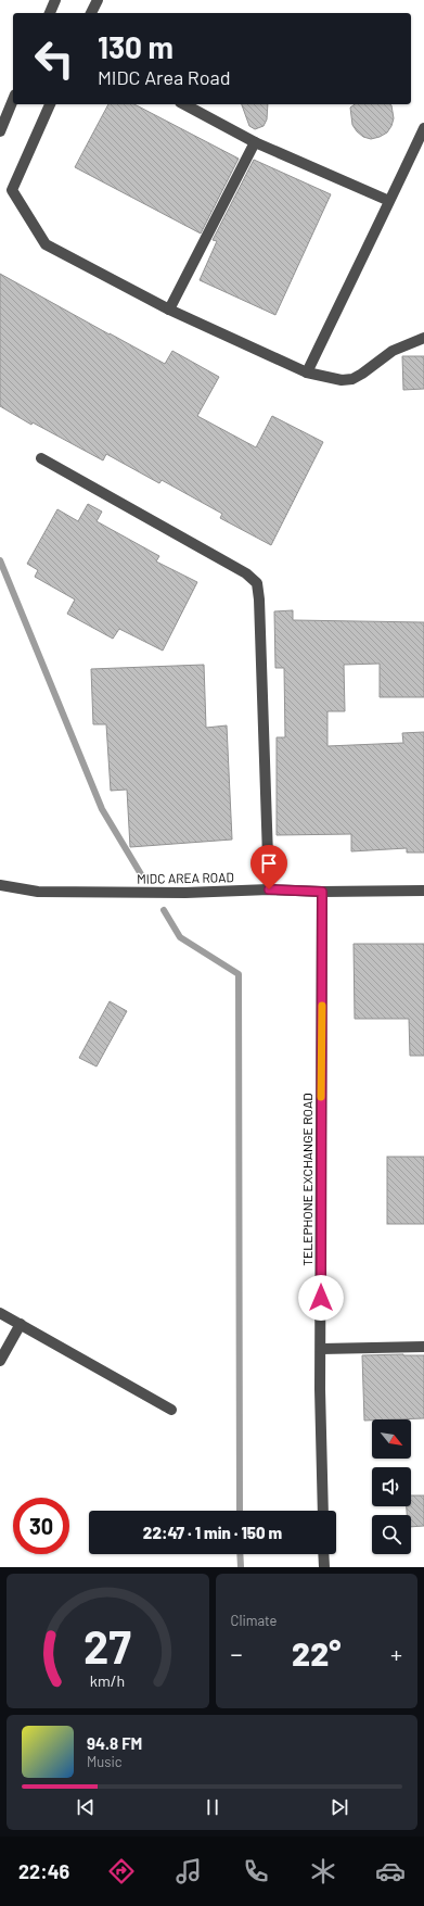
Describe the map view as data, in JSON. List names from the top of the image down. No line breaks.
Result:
{"streets":{"street":["MIDC AREA ROAD","TELEPHONE EXCHANGE ROAD"]},"crossings":[["MIDC AREA ROAD","TELEPHONE EXCHANGE ROAD"]],"north":"bottom right","page":{"turn":["130 m","MIDC Area Road"],"limit":"30","trip":"22:47 · 1 min · 150 m","tile":"Climate","heat":["−","22°","+"],"song":["94.8 FM","Music"],"tabs":"22:46","gauge":["27","km/h"]}}
